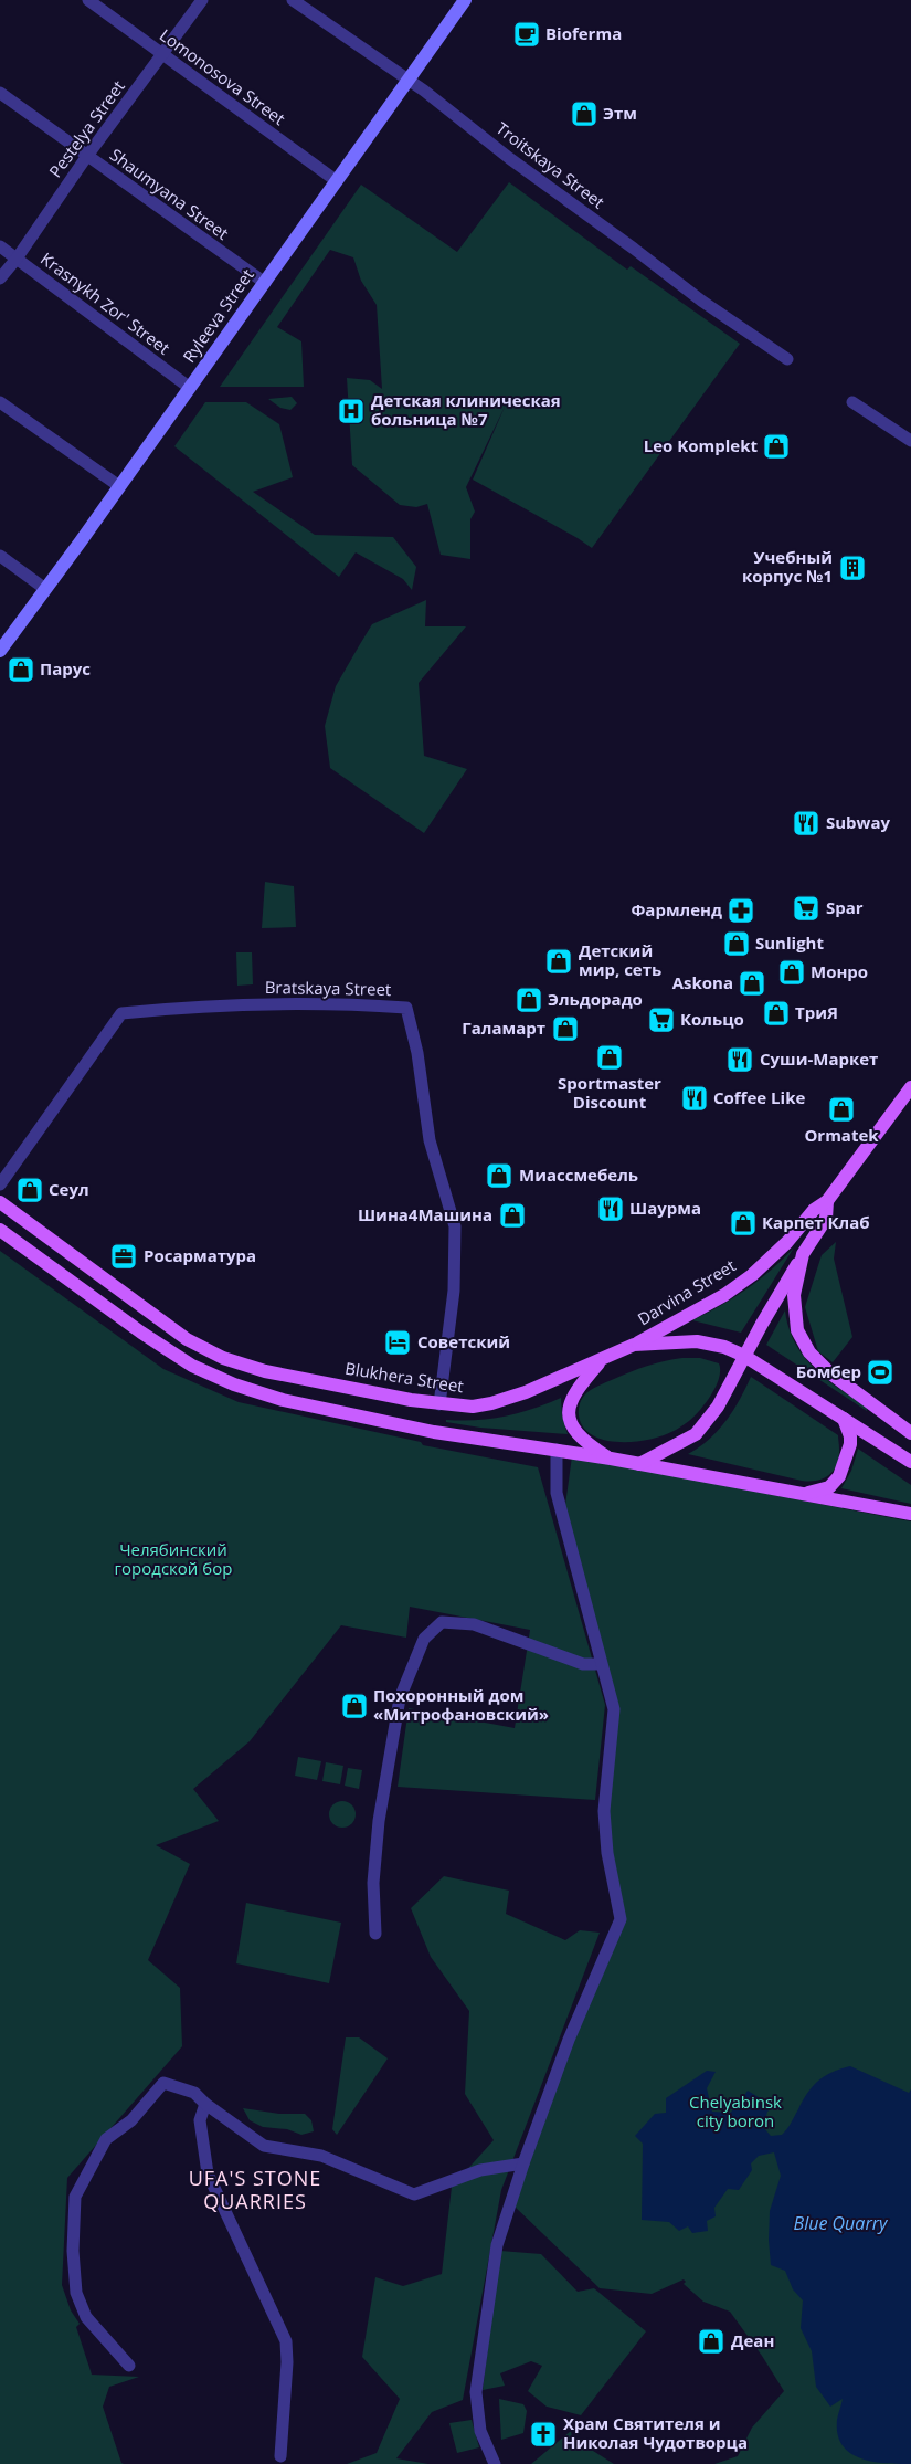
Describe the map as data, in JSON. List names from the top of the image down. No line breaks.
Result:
{"streets":{"main road":["Darvina Street","Blukhera Street"],"street":["Lomonosova Street","Pestelya Street","Troitskaya Street","Shaumyana Street","Krasnykh Zor' Street","Ryleeva Street","Bratskaya Street"]},"crossings":[["Lomonosova Street","Pestelya Street"],["Lomonosova Street","Ryleeva Street"],["Pestelya Street","Shaumyana Street"],["Pestelya Street","Krasnykh Zor' Street"],["Troitskaya Street","Ryleeva Street"],["Shaumyana Street","Ryleeva Street"],["Krasnykh Zor' Street","Ryleeva Street"],["Bratskaya Street","Blukhera Street"],["Darvina Street","Blukhera Street"]],"districts":["UFA'S STONE QUARRIES"],"water":["Blue Quarry"],"parks":["Челябинский городской бор","Chelyabinsk city boron"],"places":{"cafe":["Bioferma"],"shop":["Этм","Leo Komplekt","Парус","Sunlight","Детский мир, сеть","Монро","Askona","Эльдорадо","ТриЯ","Галамарт","Sportmaster Discount","Ormatek","Миассмебель","Сеул","Шина4Машина","Карпет Клаб","Похоронный дом «Митрофановский»","Деан"],"hospital":["Детская клиническая больница №7"],"building":["Учебный корпус №1"],"restaurant":["Subway","Суши-Маркет","Coffee Like","Шаурма"],"supermarket":["Spar","Кольцо"],"pharmacy":["Фармленд"],"office":["Росарматура"],"hotel":["Советский"],"sports":["Бомбер"],"church":["Храм Святителя и Николая Чудотворца"]}}
